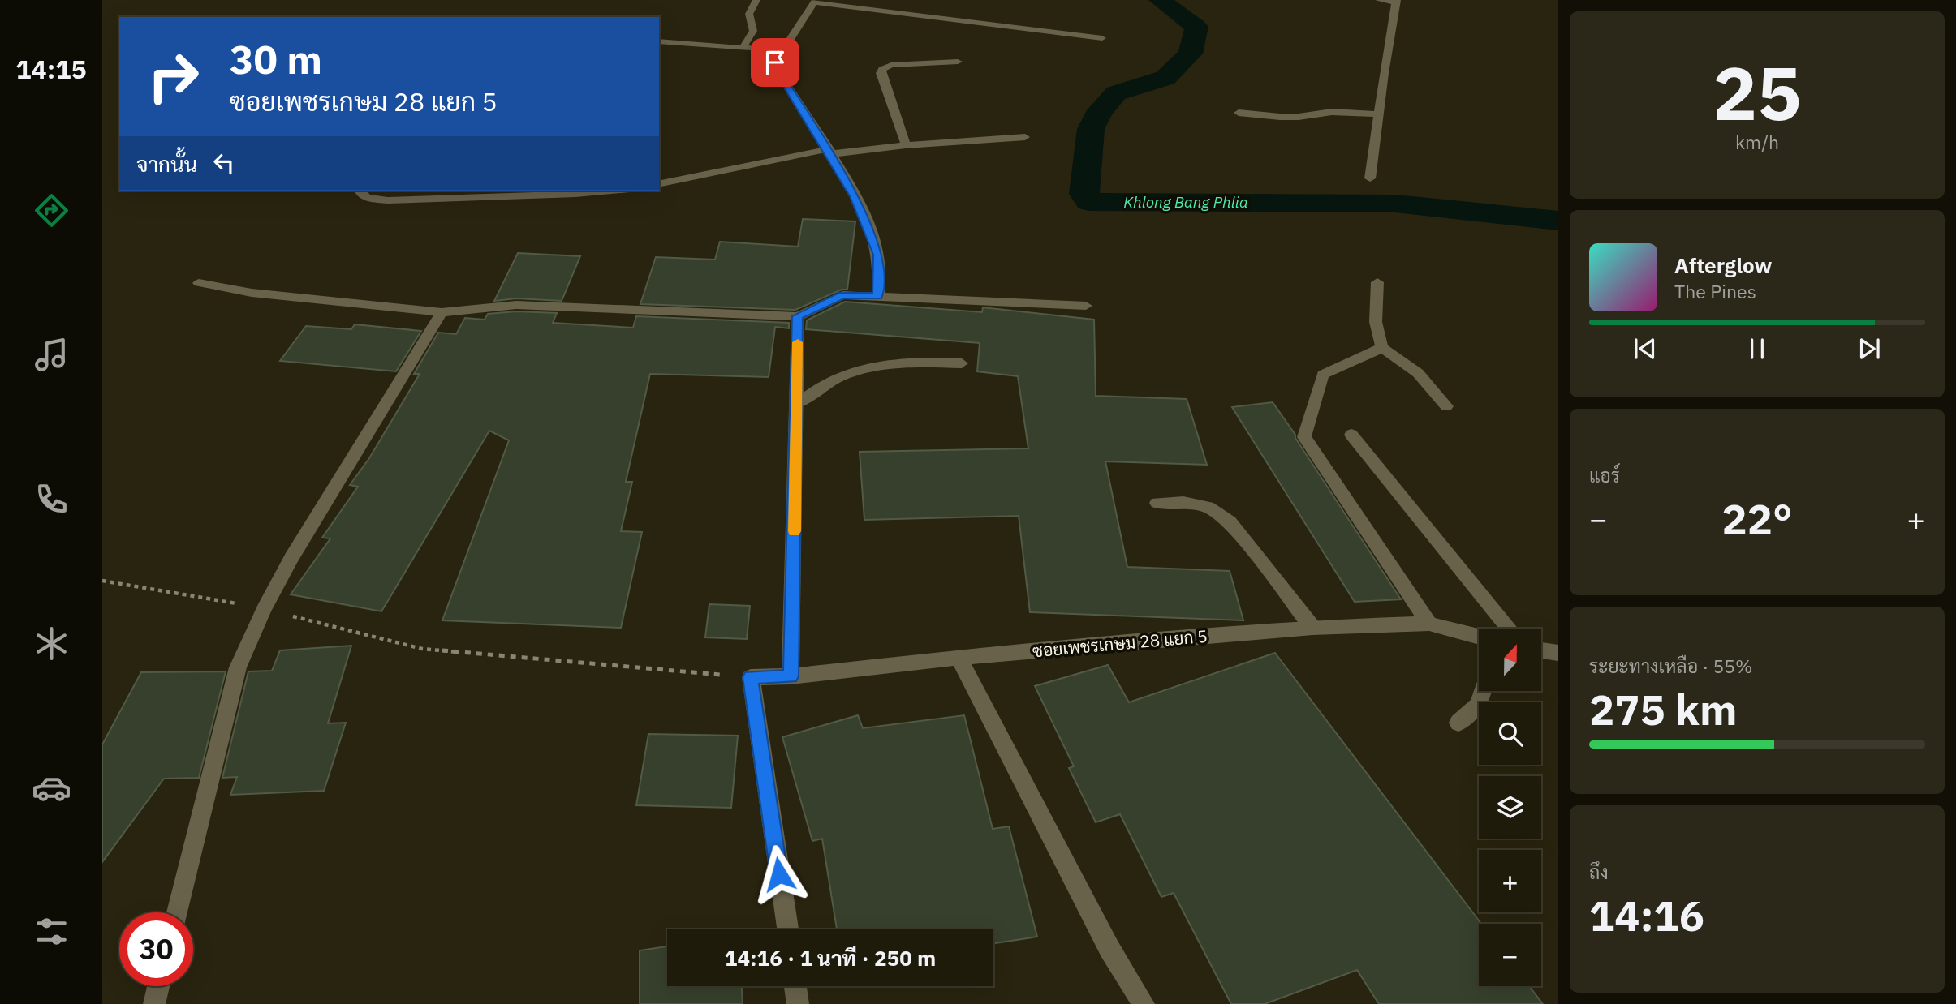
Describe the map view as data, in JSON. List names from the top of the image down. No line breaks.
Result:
{"streets":{"street":["ซอยเพชรเกษม 28 แยก 5"]},"water":["Khlong Bang Phlia"],"north":"top","page":{"tabs":"14:15","tile":[["25","km/h"],"แอร์",["ระยะทางเหลือ · 55%","275 km"],["ถึง","14:16"]],"turn":["30 m","ซอยเพชรเกษม 28 แยก 5"],"then":"จากนั้น","song":["Afterglow","The Pines"],"heat":["−","22°","+"],"map_buttons":["+","−"],"limit":"30","trip":"14:16 · 1 นาที · 250 m"}}
